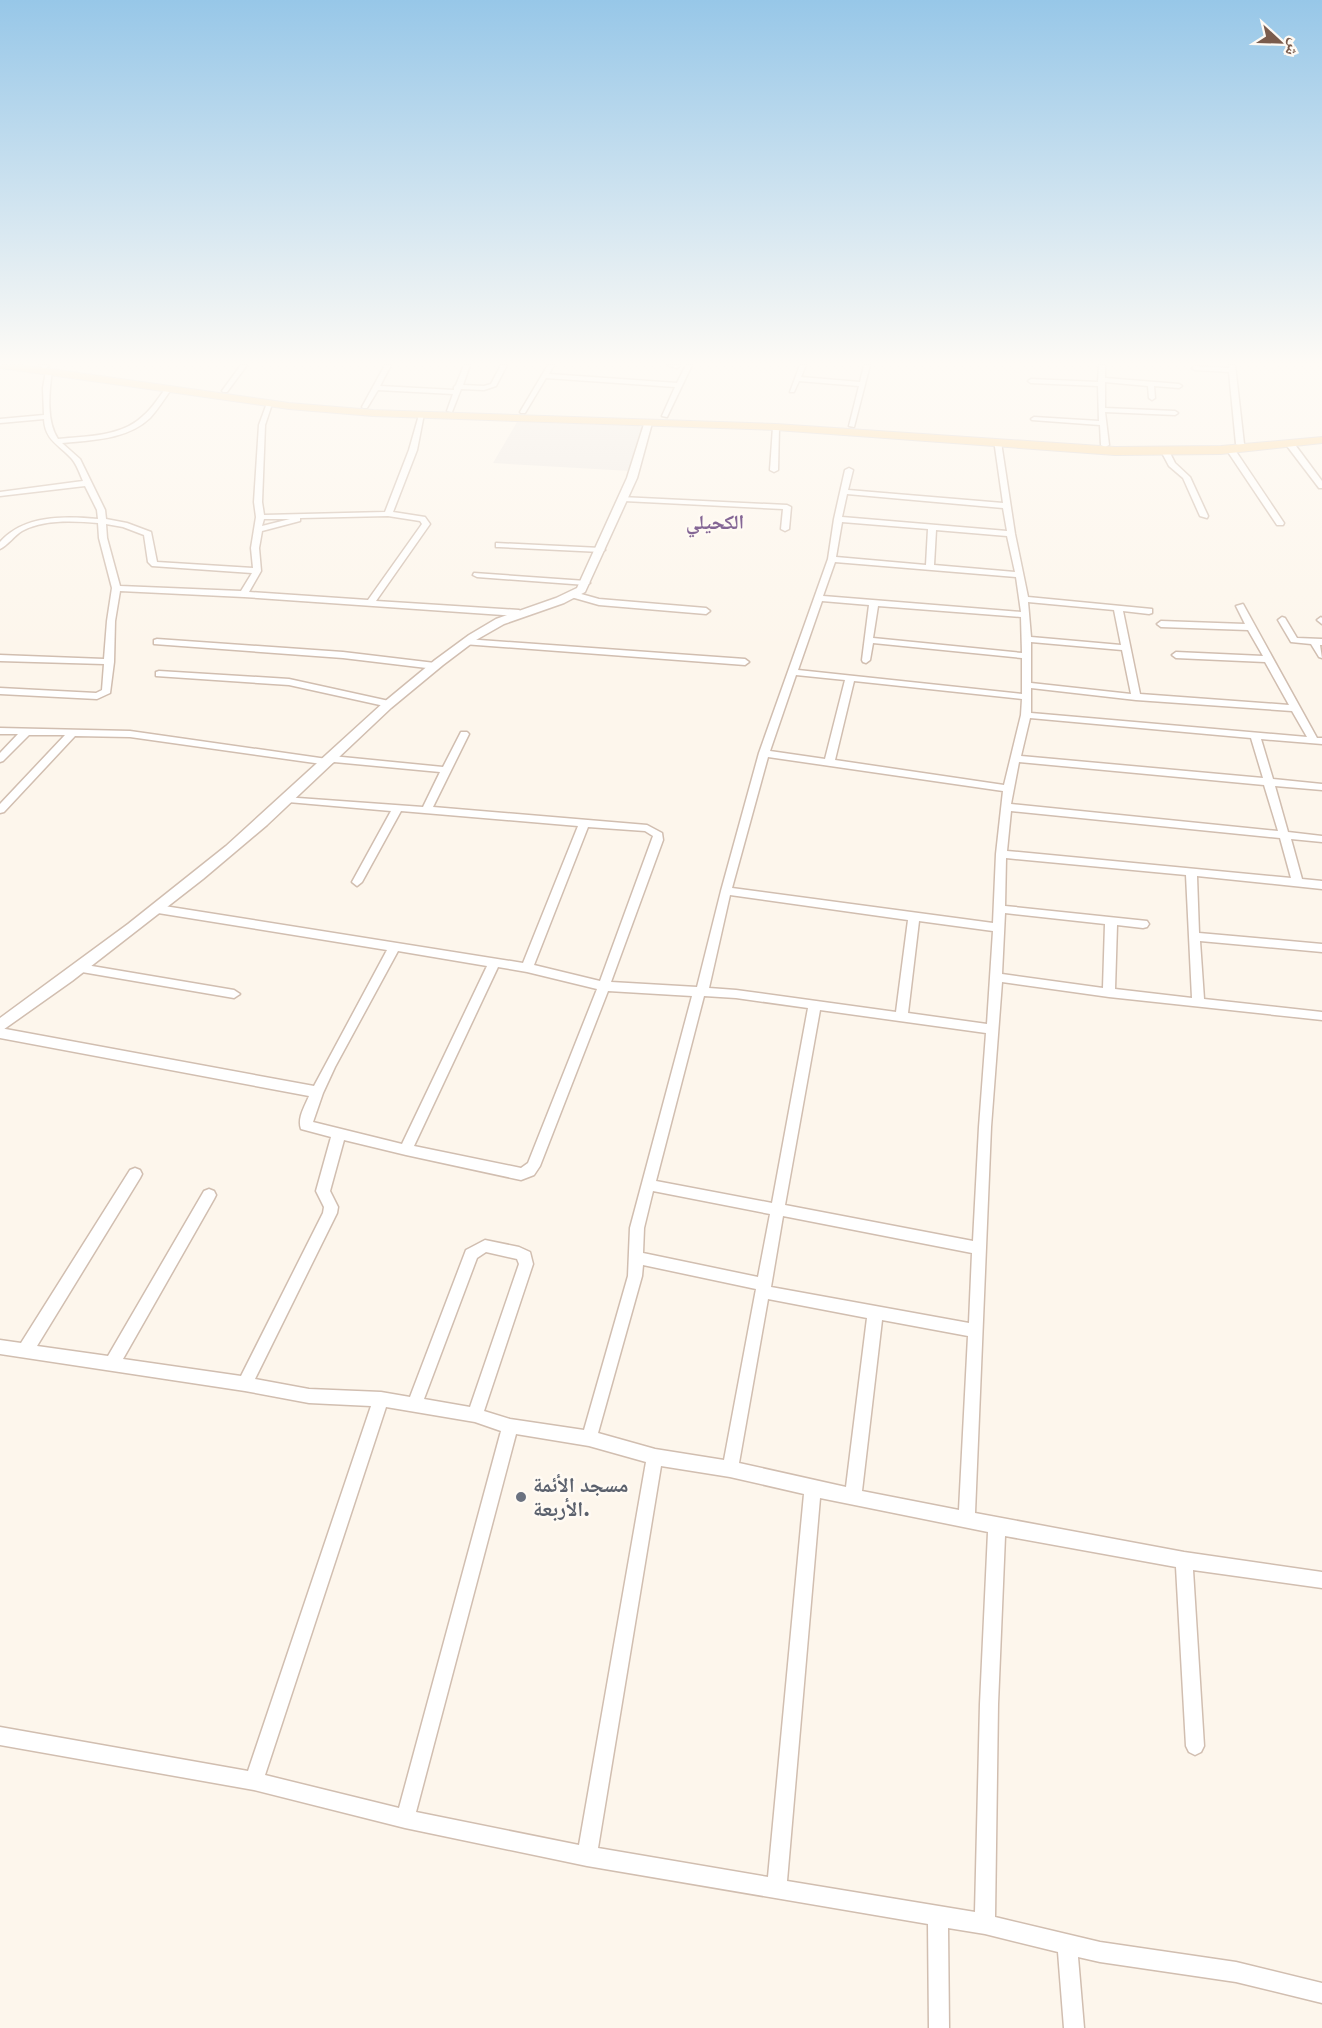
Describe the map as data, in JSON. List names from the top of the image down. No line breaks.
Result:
{"districts":["الكحيلي"],"places":["مسجد الأئمة الأربعة."],"north":"right"}
